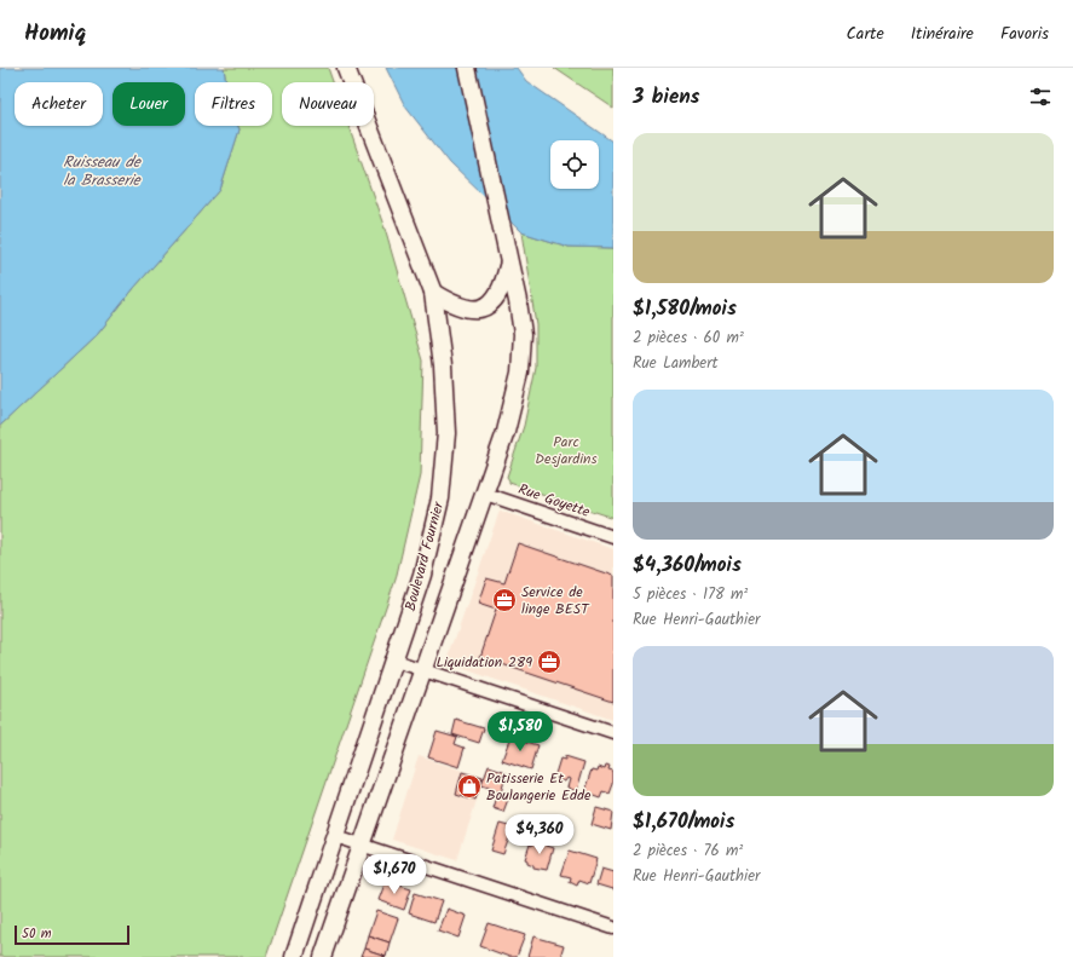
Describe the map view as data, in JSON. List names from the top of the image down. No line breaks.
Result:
{"streets":{"main road":["Boulevard Fournier"],"street":["Rue Goyette"]},"water":["Ruisseau de la Brasserie"],"parks":["Parc Desjardins"],"places":{"office":["Service de linge BEST","Liquidation 289"],"shop":["Patisserie Et Boulangerie Edde"]},"scale_bar":"50 m","page":{"header":"Homiq","nav":["Carte","Itinéraire","Favoris"],"heading":"3 biens","chip":["Acheter","Louer","Filtres","Nouveau"],"list":[{"name":"$1,580/mois","note":"2 pièces · 60 m² · Rue Lambert"},{"name":"$4,360/mois","note":"5 pièces · 178 m² · Rue Henri-Gauthier"},{"name":"$1,670/mois","note":"2 pièces · 76 m² · Rue Henri-Gauthier"}],"price":["$1,580","$4,360","$1,670"],"scale":"50 m"}}
